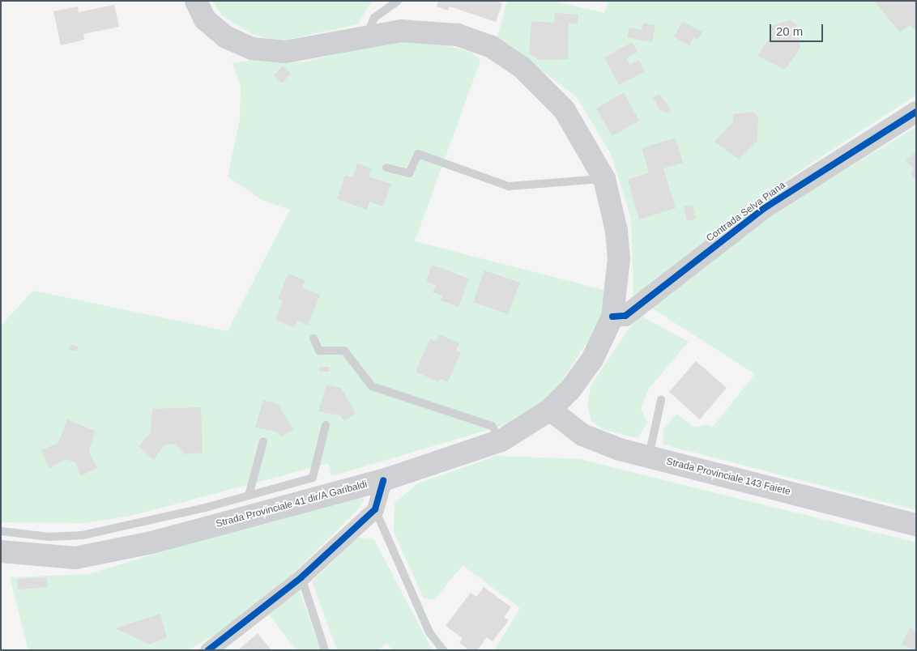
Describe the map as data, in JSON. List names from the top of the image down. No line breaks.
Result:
{"streets":{"main road":["Strada Provinciale 143 Faiete","Strada Provinciale 41 dir/A Garibaldi"],"street":["Contrada Selva Piana"]},"crossings":[["Contrada Selva Piana","Strada Provinciale 41 dir/A Garibaldi"],["Strada Provinciale 143 Faiete","Strada Provinciale 41 dir/A Garibaldi"]],"scale_bar":"20 m"}
